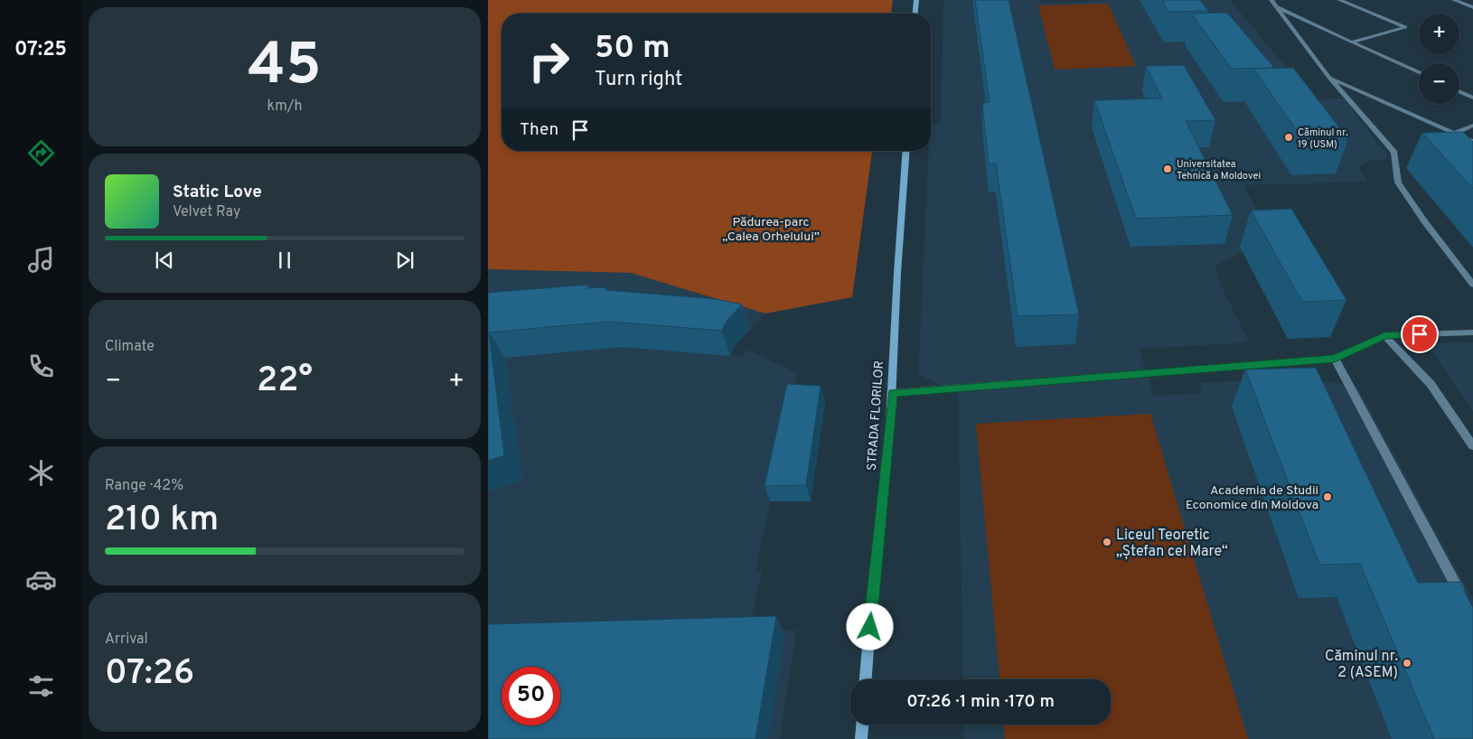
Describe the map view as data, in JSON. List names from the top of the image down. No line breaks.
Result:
{"streets":{"main road":["STRADA FLORILOR"]},"parks":["Pădurea-parc „Calea Orheiului”"],"places":["Căminul nr. 19 (USM)","Universitatea Tehnică a Moldovei","Academia de Studii Economice din Moldova","Liceul Teoretic „Ștefan cel Mare“","Căminul nr. 2 (ASEM)"],"page":{"tabs":"07:25","tile":[["45","km/h"],"Climate",["Range · 42%","210 km"],["Arrival","07:26"]],"map_buttons":["+","−"],"turn":["50 m","Turn right"],"then":"Then","song":["Static Love","Velvet Ray"],"heat":["−","22°","+"],"limit":"50","trip":"07:26 · 1 min · 170 m"}}
